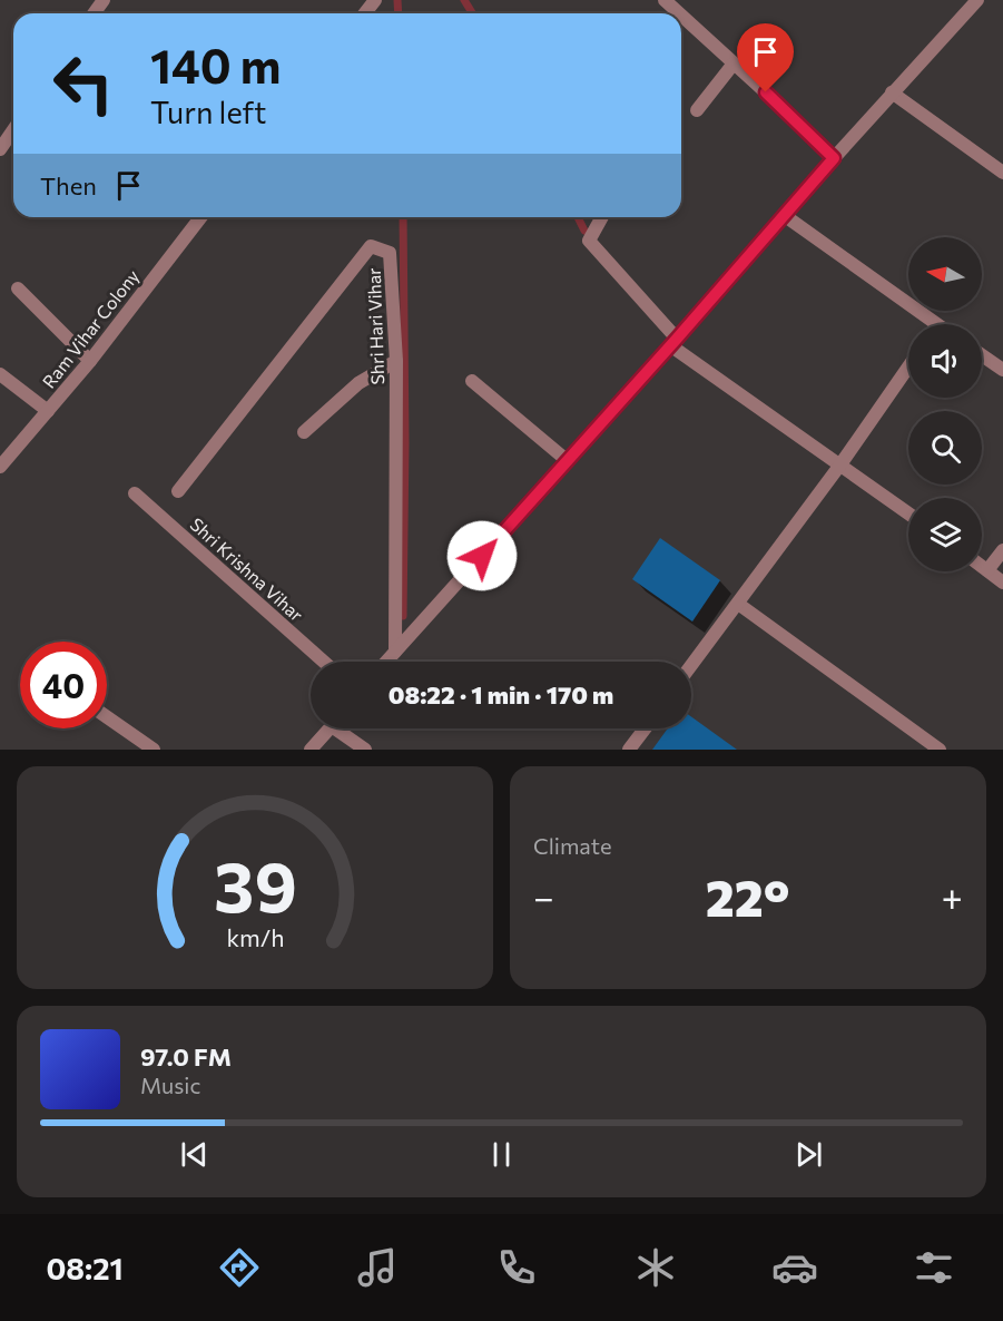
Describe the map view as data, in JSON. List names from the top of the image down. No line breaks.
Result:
{"streets":{"street":["Shri Hari Vihar","Ram Vihar Colony","Shri Krishna Vihar"]},"north":"left","page":{"turn":["140 m","Turn left"],"then":"Then","limit":"40","trip":"08:22 · 1 min · 170 m","tile":"Climate","heat":["−","22°","+"],"song":["97.0 FM","Music"],"tabs":"08:21","gauge":["39","km/h"]}}
